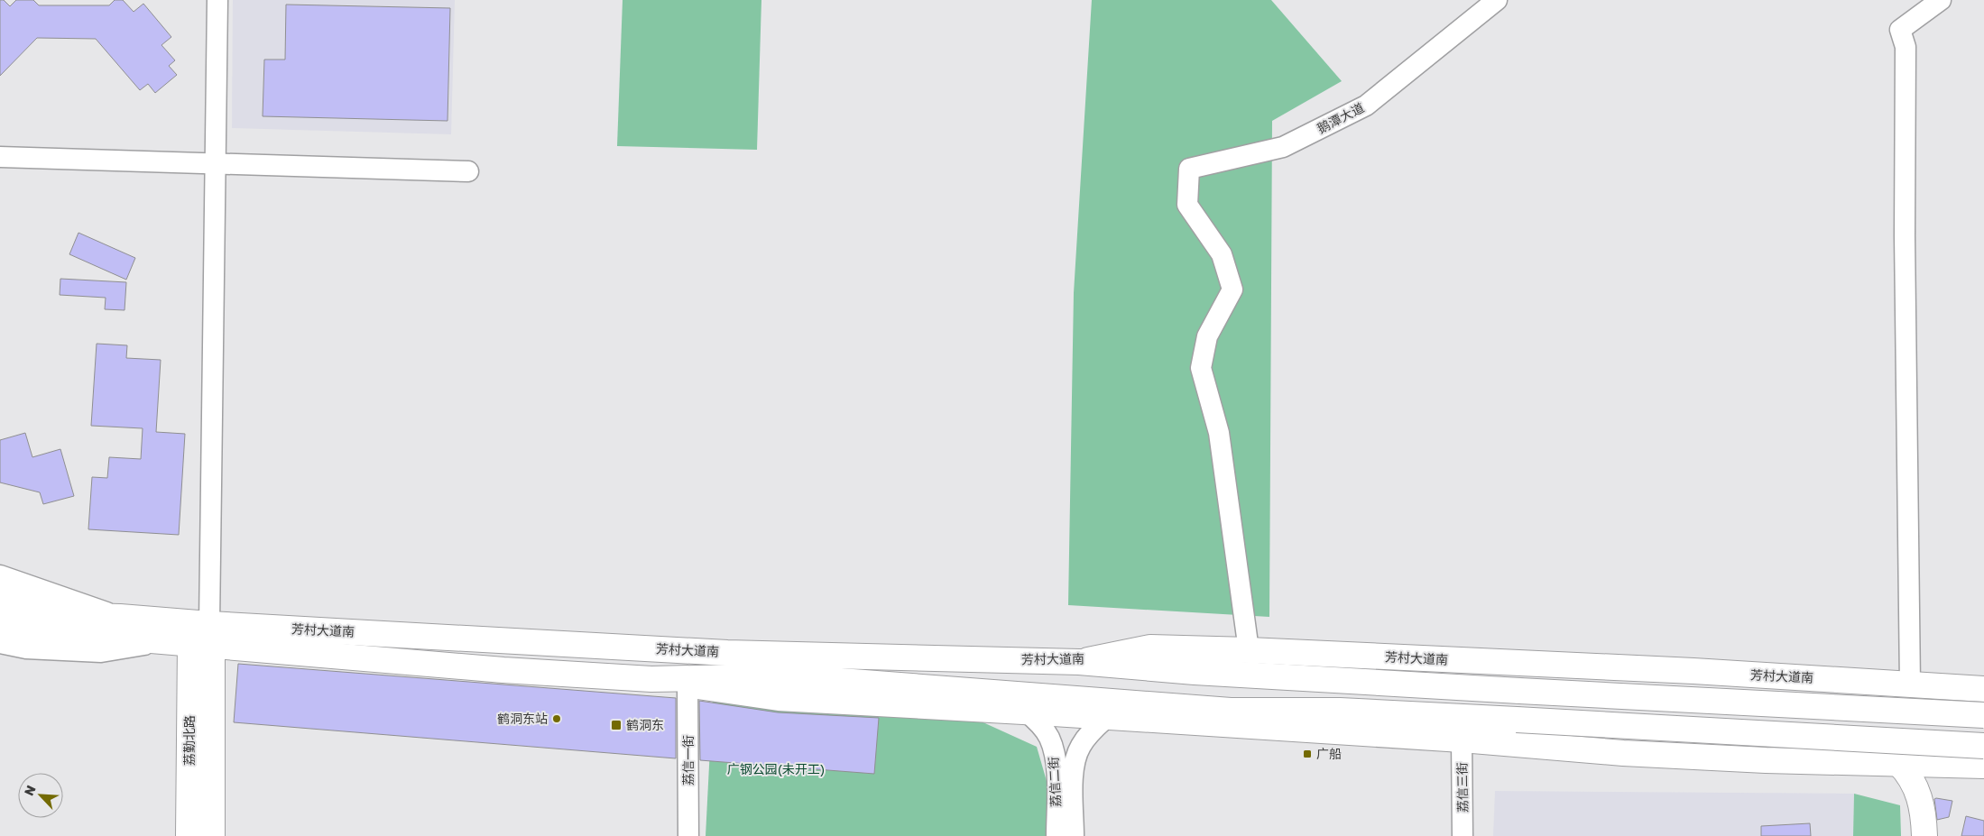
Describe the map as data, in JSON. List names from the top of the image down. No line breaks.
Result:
{"streets":{"main road":["芳村大道南","荔勤北路"],"street":["鹅潭大道","荔信一街","荔信二街","荔信三街"]},"crossings":[["鹅潭大道","芳村大道南"],["芳村大道南","荔勤北路"],["芳村大道南","荔信一街"],["芳村大道南","荔信二街"],["芳村大道南","荔信三街"]],"parks":["广钢公园(未开工)"],"places":{"other":["鹤洞东站"],"transit":["鹤洞东","广船"]},"north":"top left"}
